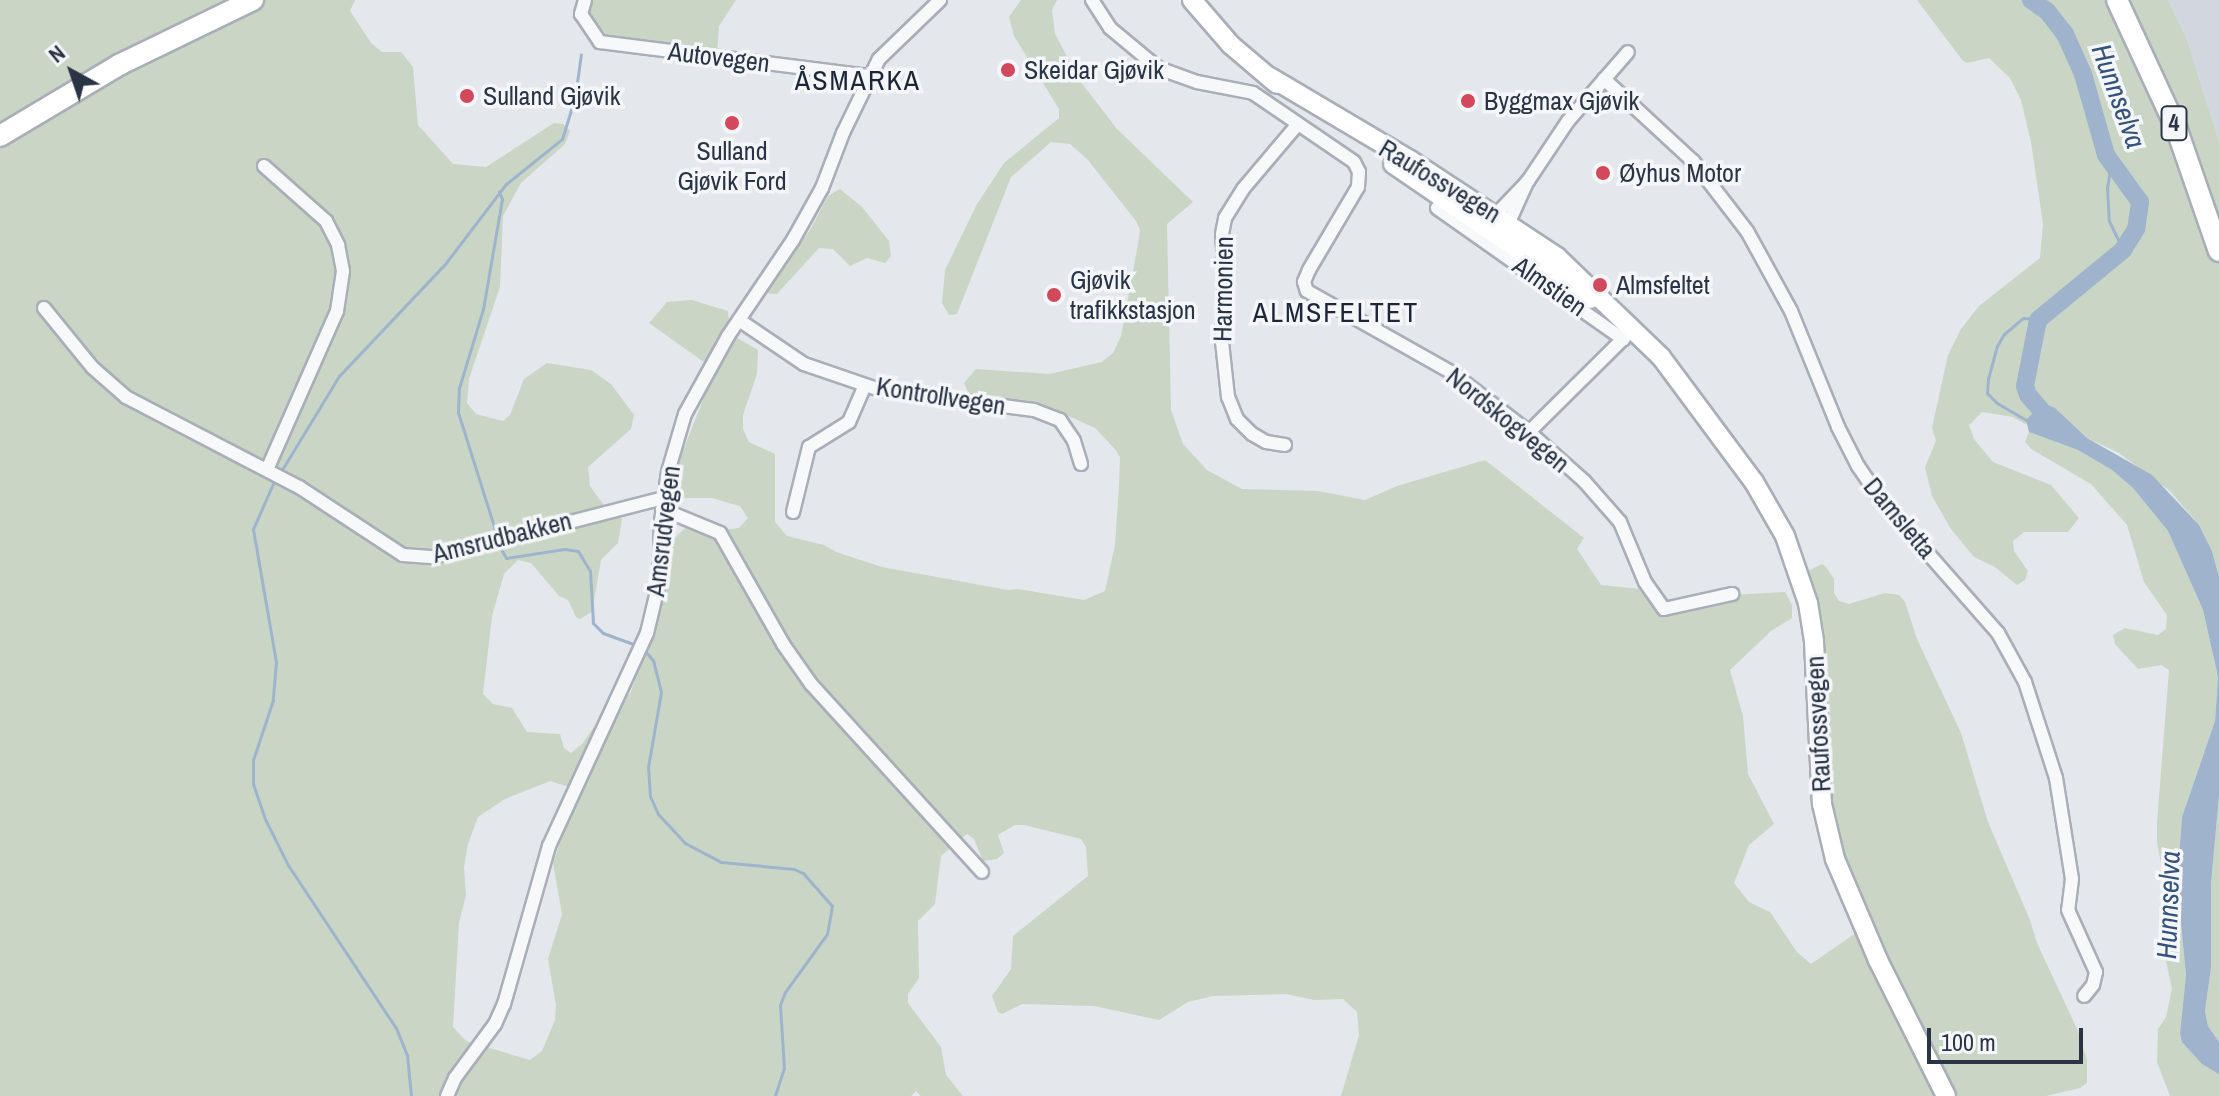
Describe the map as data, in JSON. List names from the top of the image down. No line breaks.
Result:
{"streets":{"main road":["4","Raufossvegen"],"street":["Autovegen","Almstien","Harmonien","Kontrollvegen","Nordskogvegen","Damsletta","Amsrudvegen","Amsrudbakken"]},"crossings":[["Autovegen","Amsrudvegen"],["Raufossvegen","Almstien"],["Harmonien","Nordskogvegen"],["Kontrollvegen","Amsrudvegen"],["Amsrudvegen","Amsrudbakken"]],"districts":["ÅSMARKA","ALMSFELTET"],"water":["Hunnselva"],"places":["Skeidar Gjøvik","Sulland Gjøvik","Byggmax Gjøvik","Sulland Gjøvik Ford","Øyhus Motor","Almsfeltet","Gjøvik trafikkstasjon"],"scale_bar":"100 m","north":"top left"}
